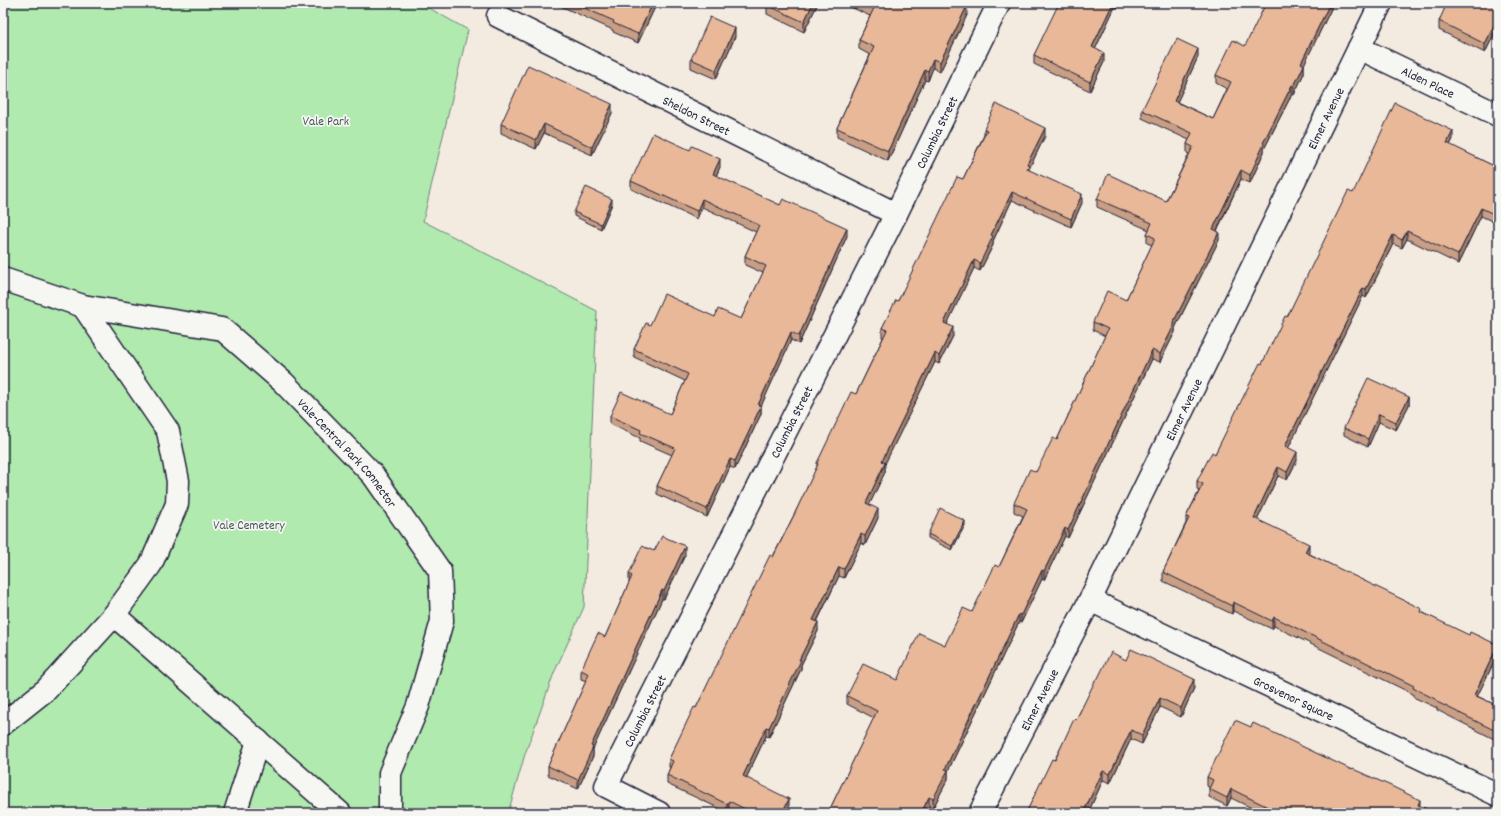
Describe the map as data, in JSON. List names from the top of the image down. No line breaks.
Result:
{"streets":{"street":["Alden Place","Sheldon Street","Elmer Avenue","Columbia Street","Vale-Central Park Connector","Grosvenor Square"]},"crossings":[["Alden Place","Elmer Avenue"],["Sheldon Street","Columbia Street"],["Elmer Avenue","Grosvenor Square"]],"parks":["Vale Park","Vale Cemetery"]}
